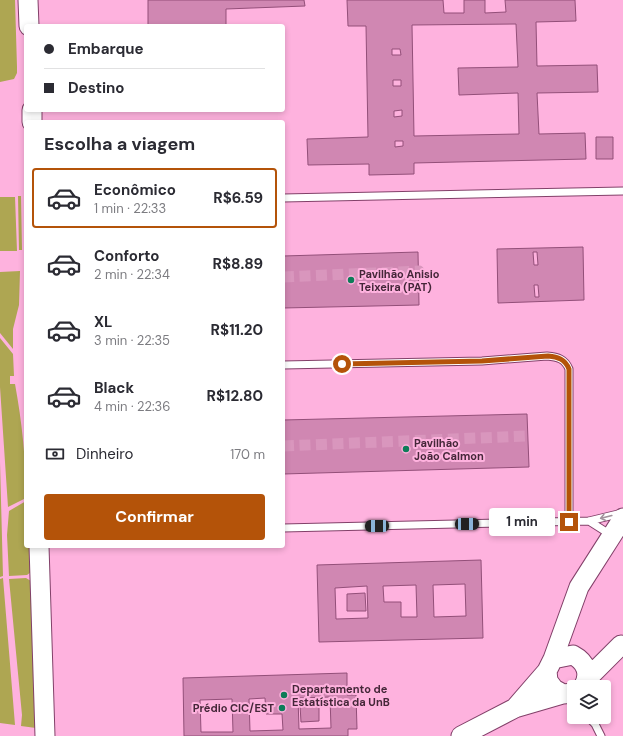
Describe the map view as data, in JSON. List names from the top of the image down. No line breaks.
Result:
{"places":["Pavilhão Anisio Teixeira (PAT)","Pavilhão João Calmon","Departamento de Estatística da UnB","Prédio CIC/EST"],"page":{"banner":["Embarque","Destino"],"heading":"Escolha a viagem","list":[{"name":"Econômico","note":"1 min · 22:33","value":"R$6.59"},{"name":"Conforto","note":"2 min · 22:34","value":"R$8.89"},{"name":"XL","note":"3 min · 22:35","value":"R$11.20"},{"name":"Black","note":"4 min · 22:36","value":"R$12.80"}],"pay":["Dinheiro","170 m"],"buttons":"Confirmar","bubble":"1 min"}}
